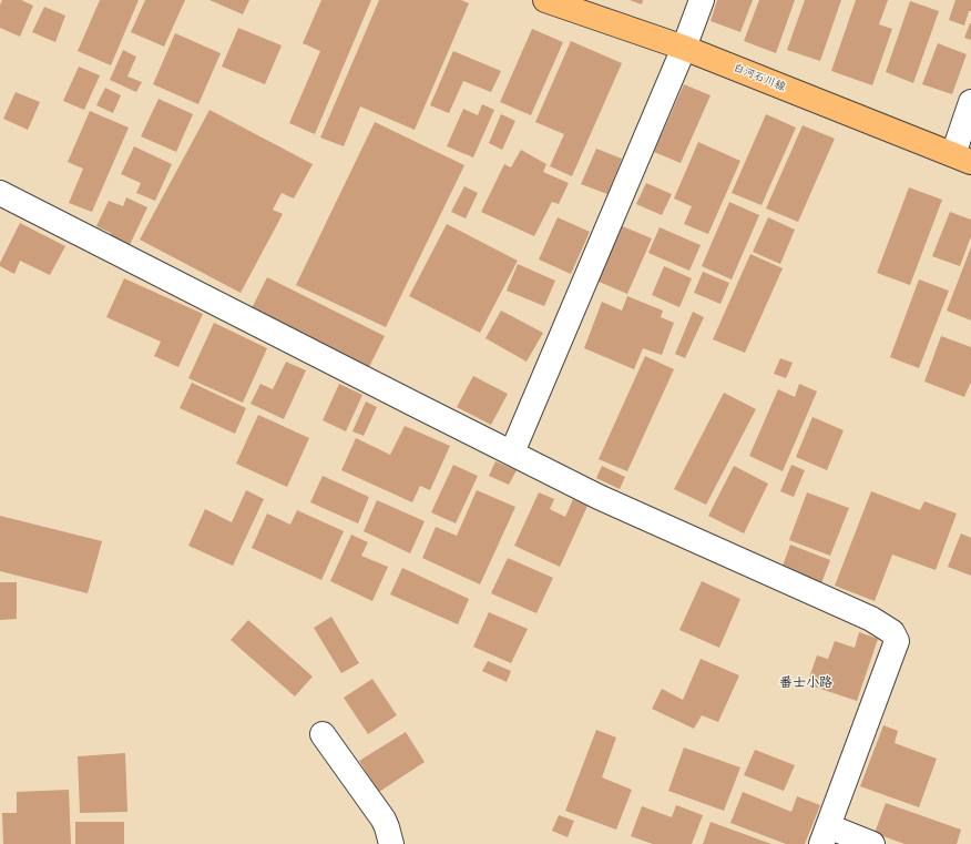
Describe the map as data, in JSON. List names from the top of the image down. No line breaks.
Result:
{"streets":{"main road":["白河石川線"]},"districts":["番士小路"]}
